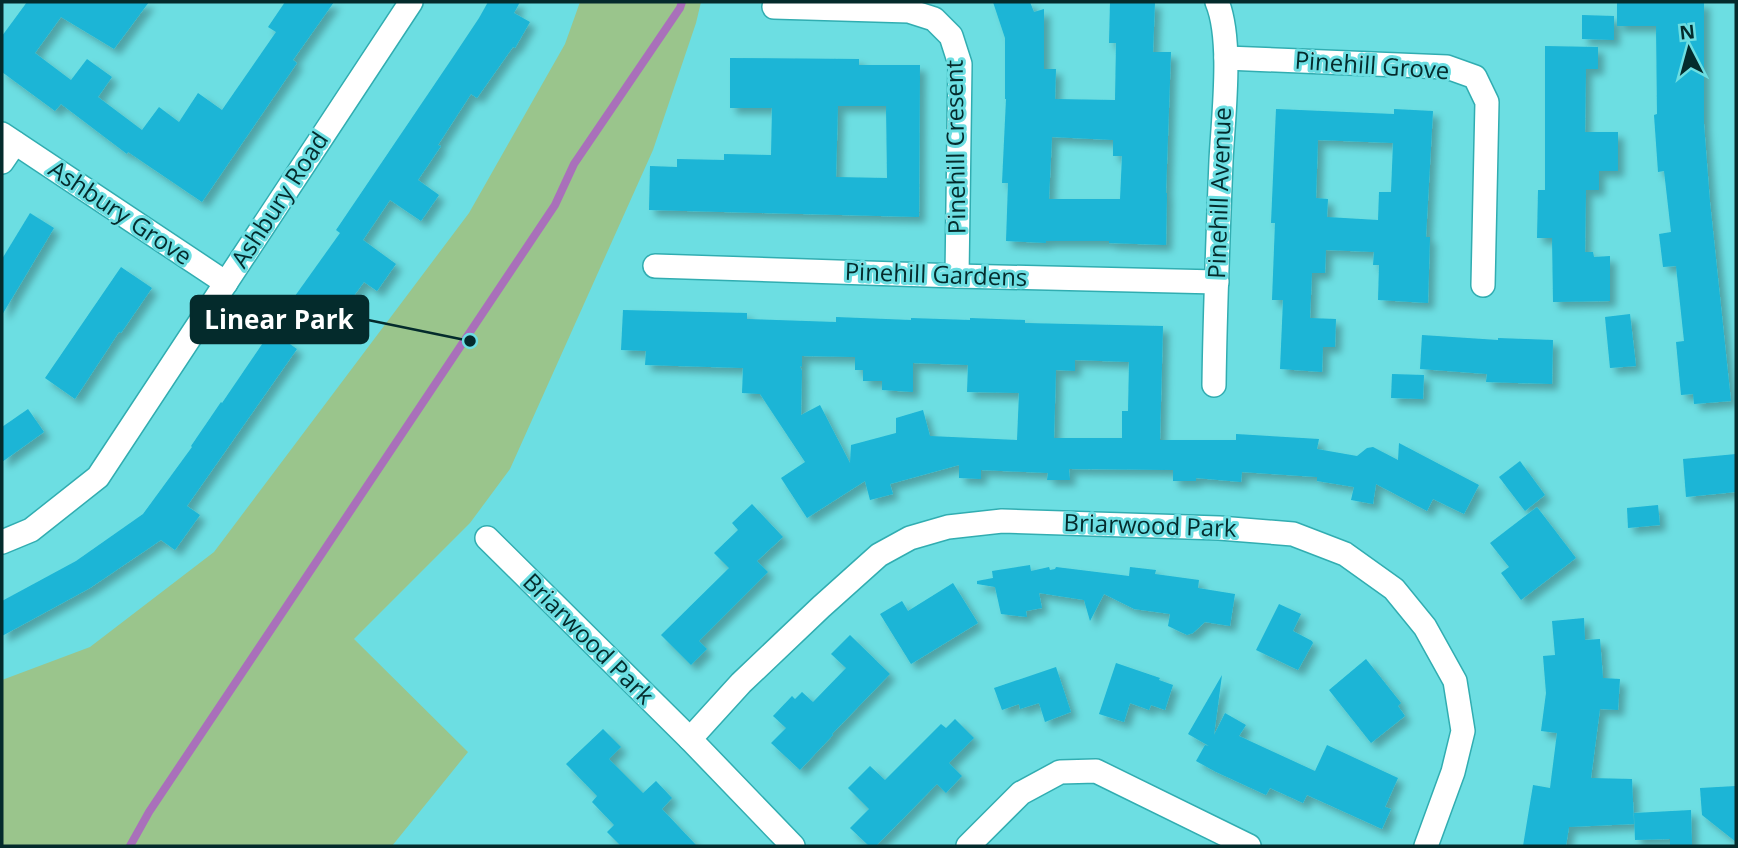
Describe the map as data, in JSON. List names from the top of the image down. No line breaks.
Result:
{"streets":{"street":["Pinehill Grove","Pinehill Cresent","Pinehill Avenue","Ashbury Road","Ashbury Grove","Pinehill Gardens","Briarwood Park"]},"crossings":[["Pinehill Grove","Pinehill Avenue"],["Pinehill Cresent","Pinehill Gardens"],["Pinehill Avenue","Pinehill Gardens"],["Ashbury Road","Ashbury Grove"]],"places":["Linear Park"],"north":"top"}
